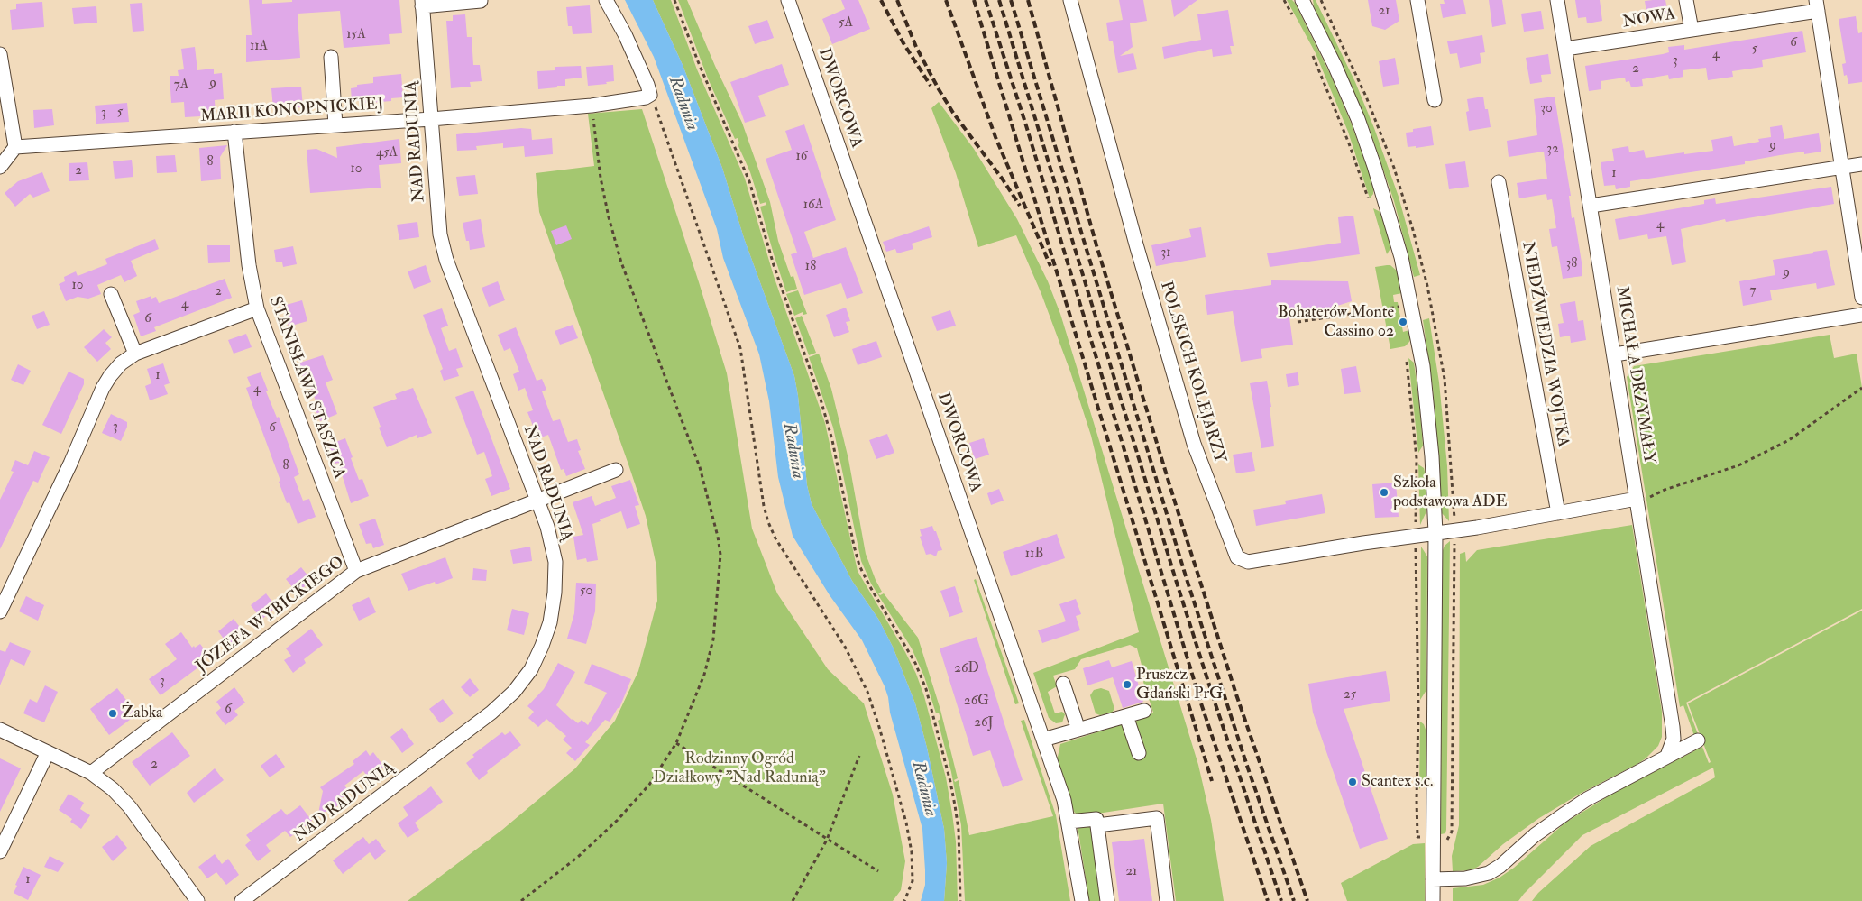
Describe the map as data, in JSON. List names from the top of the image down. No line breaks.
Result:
{"streets":{"street":["NOWA","DWORCOWA","MARII KONOPNICKIEJ","NAD RADUNIĄ","NIEDŹWIEDZIA WOJTKA","POLSKICH KOLEJARZY","MICHAŁA DRZYMAŁY","STANISŁAWA STASZICA","JÓZEFA WYBICKIEGO"]},"crossings":[["NOWA","MICHAŁA DRZYMAŁY"],["MARII KONOPNICKIEJ","NAD RADUNIĄ"],["MARII KONOPNICKIEJ","STANISŁAWA STASZICA"],["NAD RADUNIĄ","JÓZEFA WYBICKIEGO"],["NIEDŹWIEDZIA WOJTKA","POLSKICH KOLEJARZY"],["POLSKICH KOLEJARZY","MICHAŁA DRZYMAŁY"],["STANISŁAWA STASZICA","JÓZEFA WYBICKIEGO"]],"water":["Radunia"],"parks":["Rodzinny Ogród Działkowy \"Nad Radunią\""],"places":["Bohaterów Monte Cassino 02","Szkoła podstawowa ADE","Pruszcz Gdański PrG","Żabka","Scantex s.c."],"house_numbers":["21","5A","15A","6","11A","5","4","3","2","9","7A","30","5","3","9","32","45A","16","8","10","2","1","16A","4","31","38","18","9","10","7","2","4","6","1","4","3","6","8","11B","50","26D","3","25","26G","6","26J","2","21","1"]}
